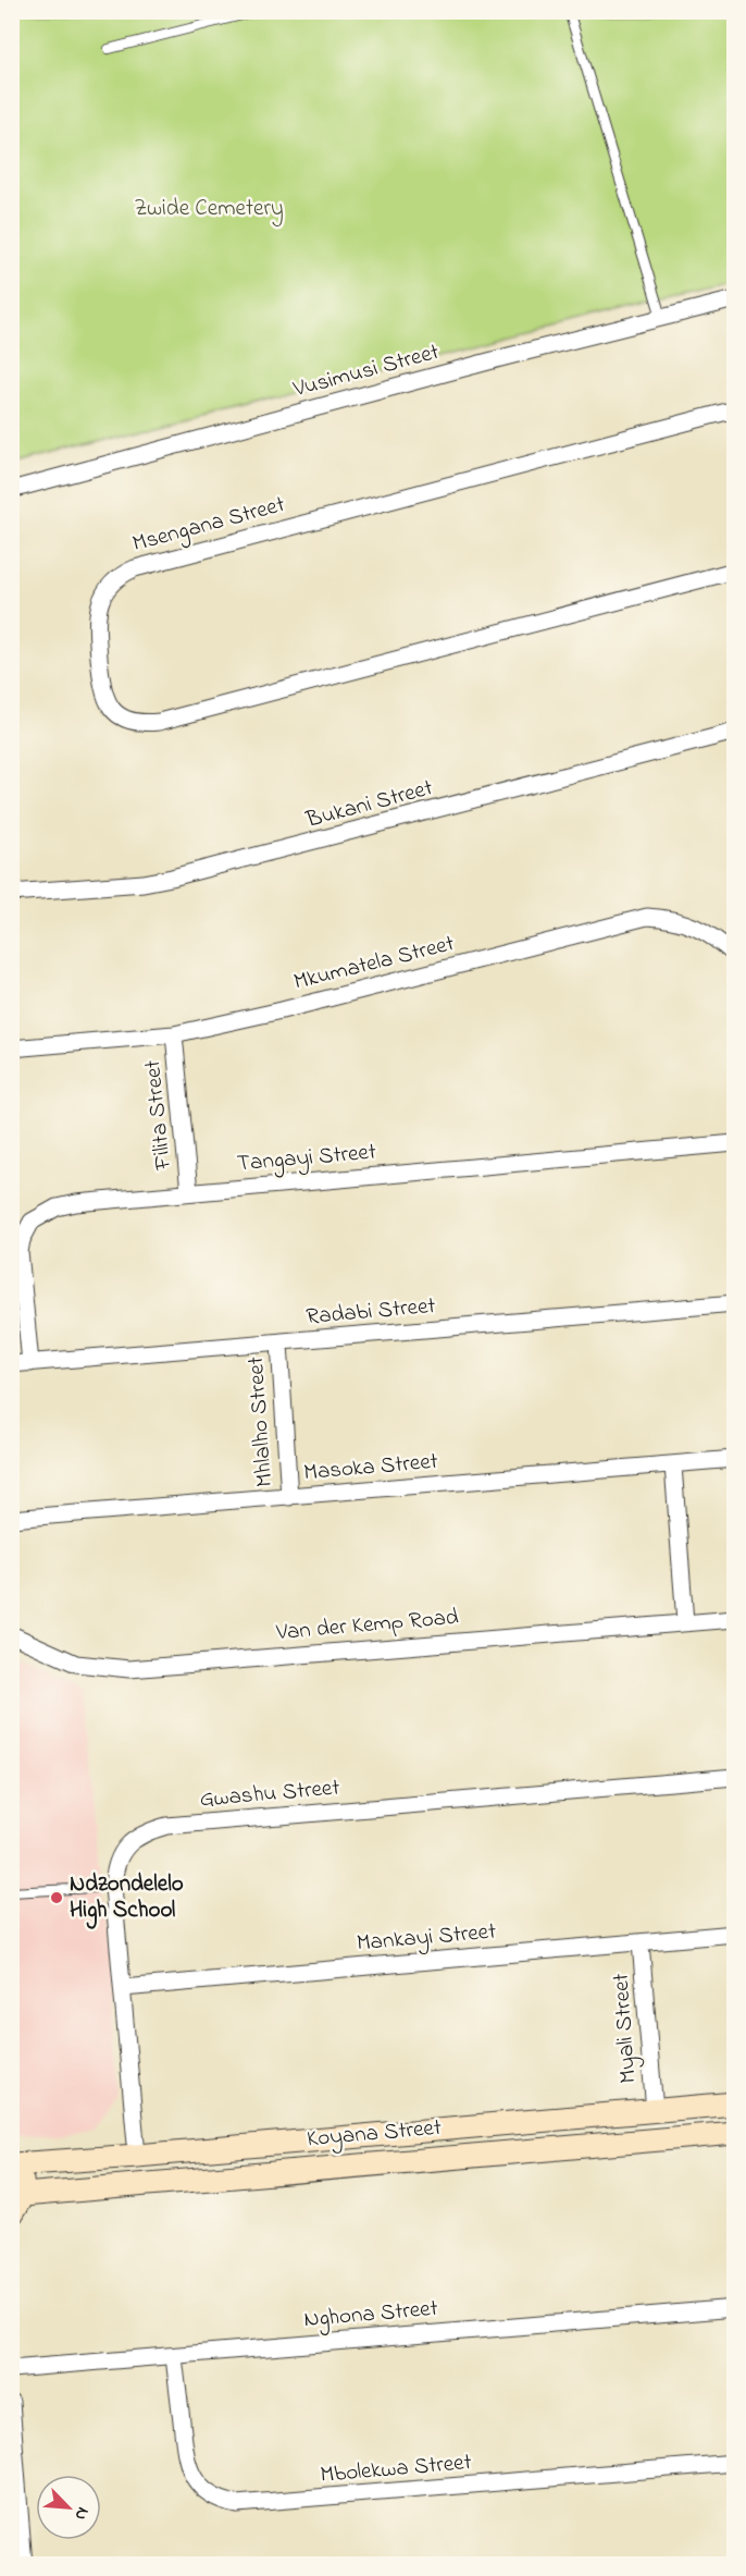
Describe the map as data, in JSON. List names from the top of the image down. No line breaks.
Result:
{"streets":{"main road":["Koyana Street"],"street":["Vusimusi Street","Msengana Street","Bukani Street","Mkumatela Street","Filita Street","Tangayi Street","Radabi Street","Mhlalho Street","Masoka Street","Van der Kemp Road","Gwashu Street","Mankayi Street","Myali Street","Nghona Street","Mbolekwa Street"]},"crossings":[["Mkumatela Street","Filita Street"],["Filita Street","Tangayi Street"],["Tangayi Street","Radabi Street"],["Radabi Street","Mhlalho Street"],["Mhlalho Street","Masoka Street"],["Gwashu Street","Mankayi Street"],["Gwashu Street","Koyana Street"],["Mankayi Street","Myali Street"],["Myali Street","Koyana Street"],["Nghona Street","Mbolekwa Street"]],"parks":["Zwide Cemetery"],"places":["Ndzondelelo High School"],"north":"bottom right"}
